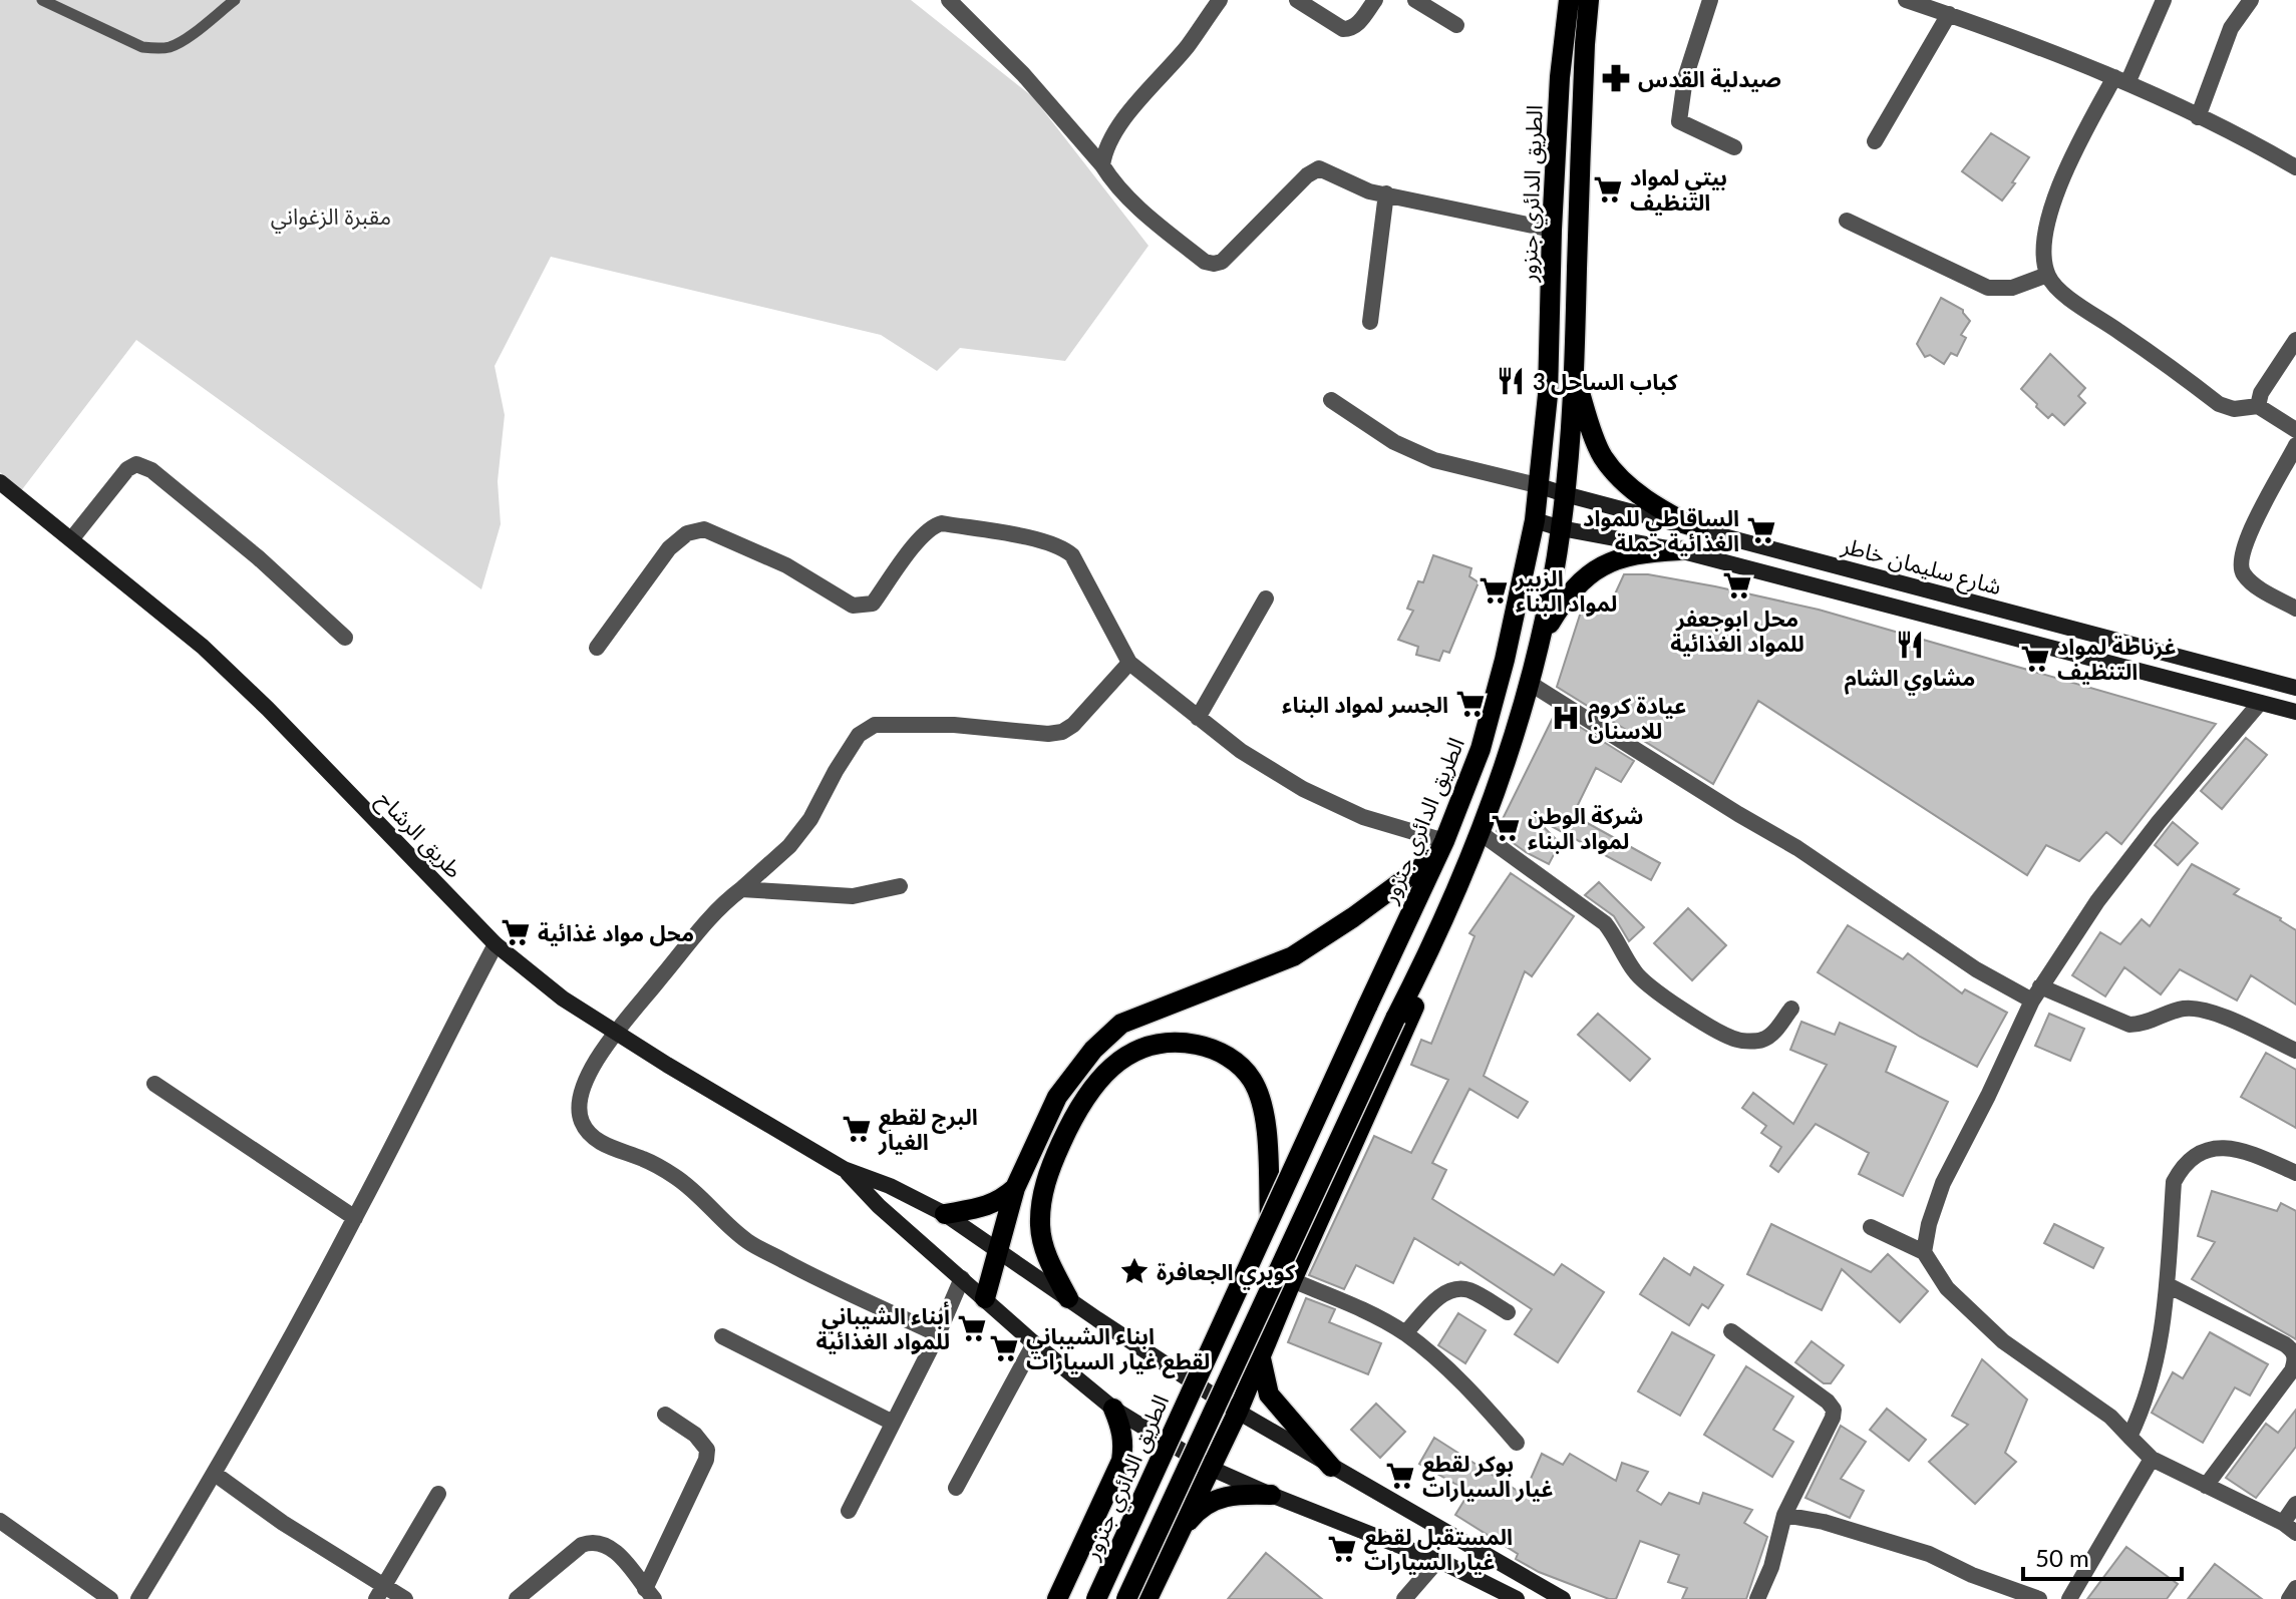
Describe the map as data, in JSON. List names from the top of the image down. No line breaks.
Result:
{"streets":{"main road":["الطريق الدائري جنزور","شارع سليمان خاطر","طريق الرشاح"]},"crossings":[["الطريق الدائري جنزور","شارع سليمان خاطر"]],"parks":["مقبرة الزغواني"],"places":{"pharmacy":["صيدلية القدس"],"supermarket":["بيتي لمواد التنظيف","الساقاطي للمواد الغذائية جملة","محل ابوجعفر للمواد الغذائية","الزبير لمواد البناء","غرناطة لمواد التنظيف","الجسر لمواد البناء","شركة الوطن لمواد البناء","محل مواد غذائية","البرج لقطع الغيار","أبناء الشيباني للمواد الغذائية","ابناء الشيباني لقطع غيار السيارات","بوكر لقطع غيار السيارات","المستقبل لقطع غيار السيارات"],"restaurant":["كباب الساحل 3","مشاوي الشام"],"hospital":["عيادة كروم للاسنان"],"place":["كوبري الجعافرة"]},"scale_bar":"50 m"}
